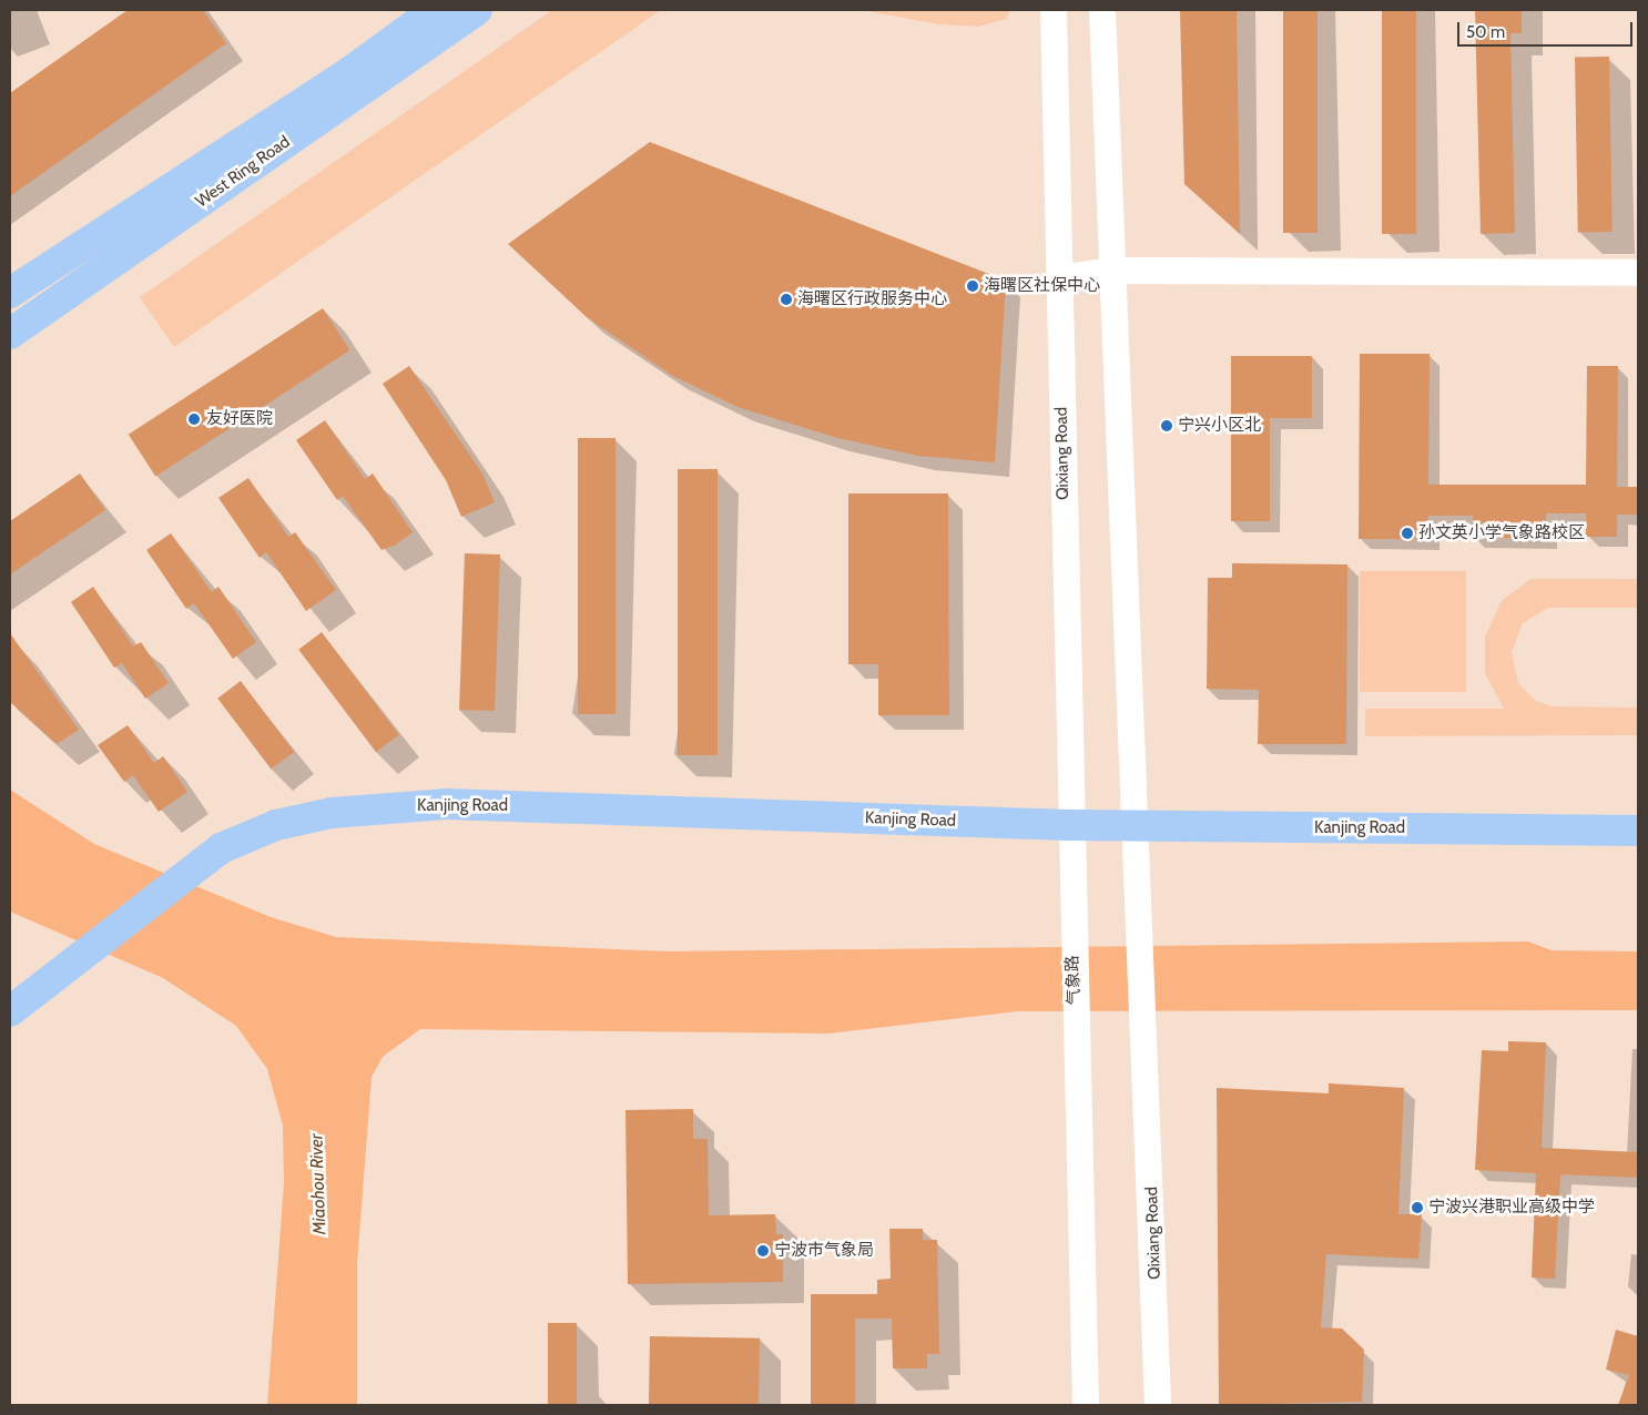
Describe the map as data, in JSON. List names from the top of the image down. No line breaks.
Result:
{"streets":{"main road":["West Ring Road","Kanjing Road"],"street":["Qixiang Road","气象路"]},"crossings":[["Qixiang Road","Kanjing Road"],["Qixiang Road","气象路"]],"water":["Miaohou River"],"places":["海曙区社保中心","海曙区行政服务中心","友好医院","宁兴小区北","孙文英小学气象路校区","宁波兴港职业高级中学","宁波市气象局"],"scale_bar":"50 m"}
